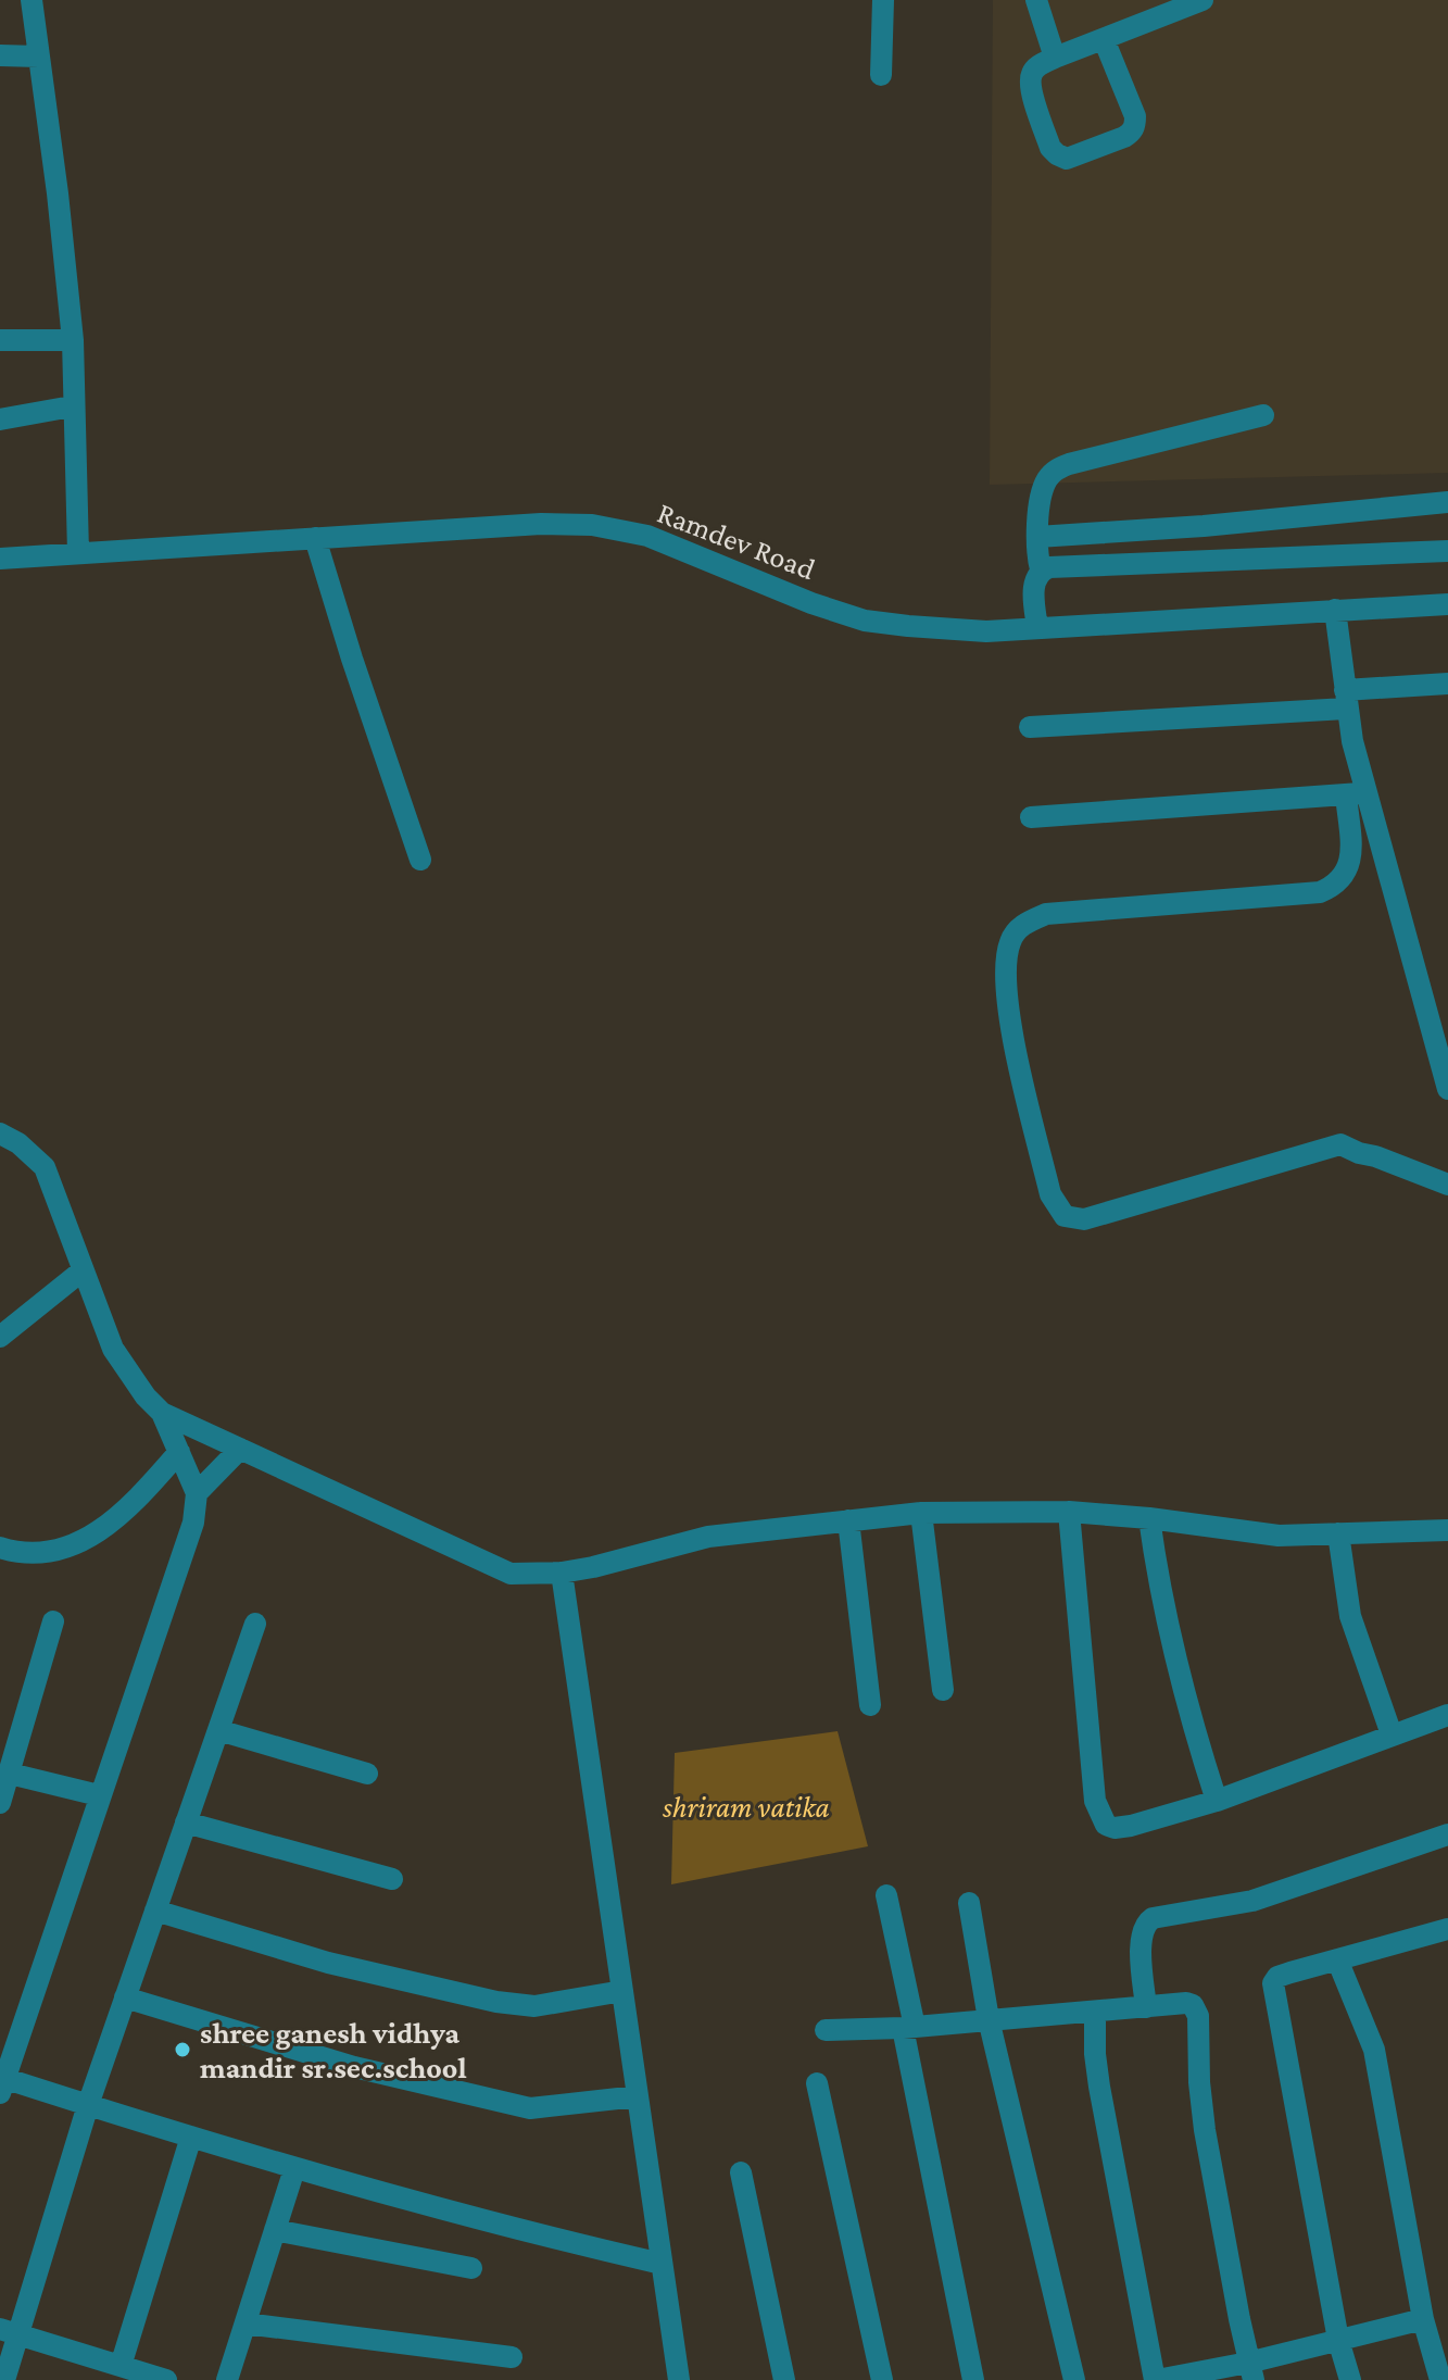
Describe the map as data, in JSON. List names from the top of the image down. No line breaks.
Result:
{"streets":{"street":["Ramdev Road"]},"parks":["shriram vatika"],"places":["shree ganesh vidhya mandir sr.sec.school"]}
